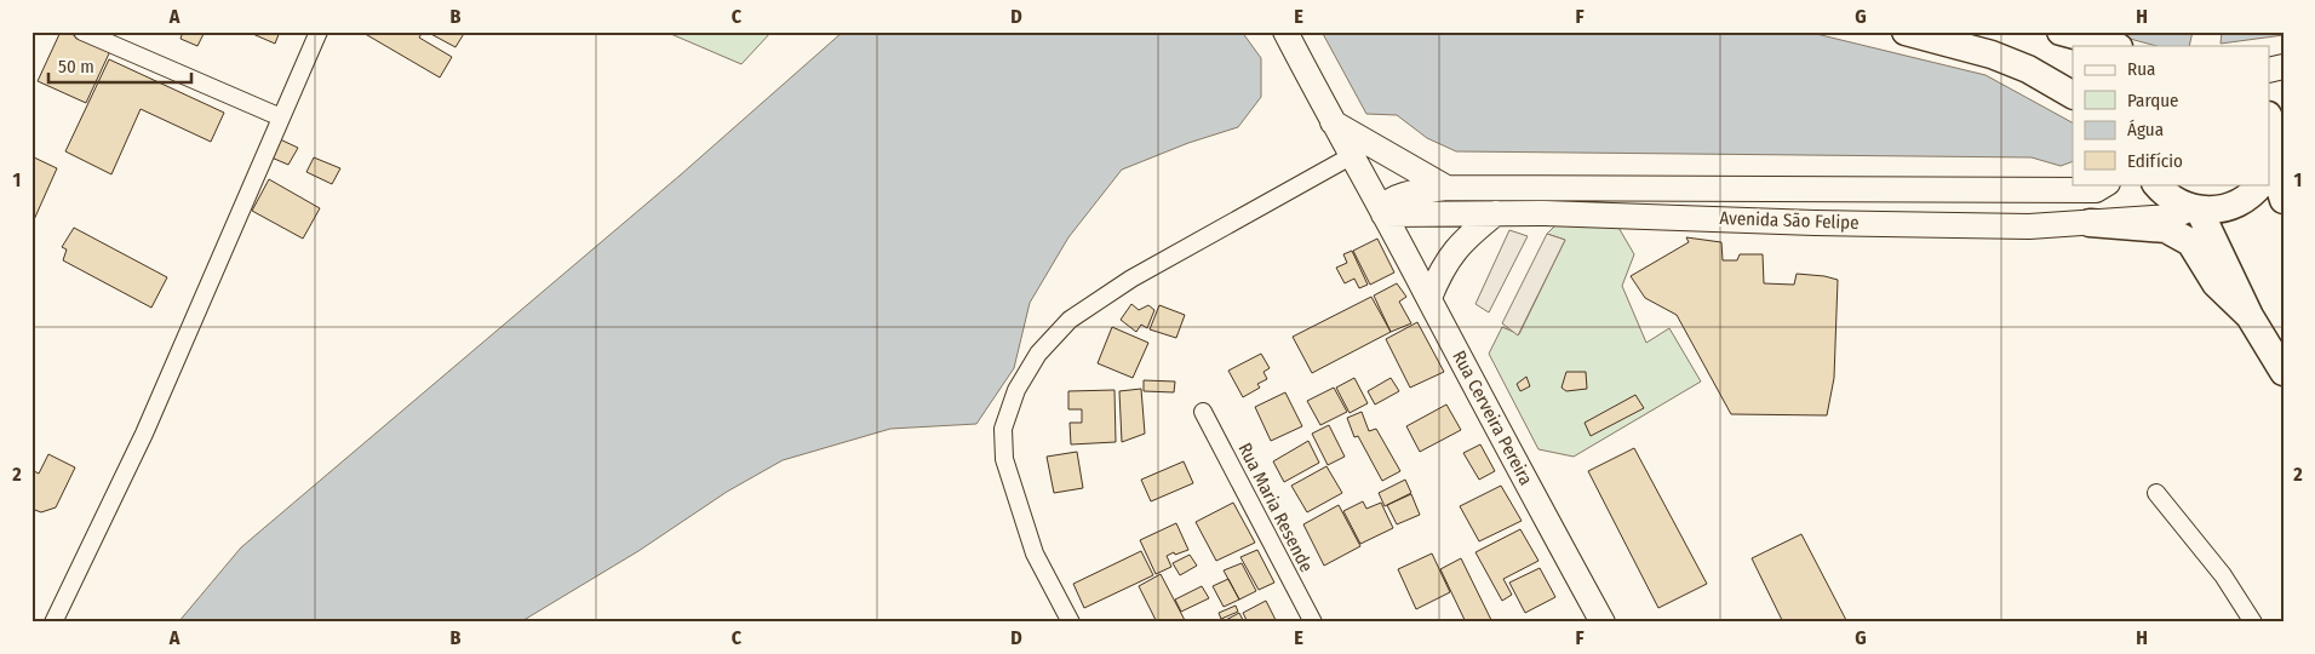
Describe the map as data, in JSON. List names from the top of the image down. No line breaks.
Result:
{"streets":{"street":["Avenida São Felipe","Rua Cerveira Pereira","Rua Maria Resende"]},"crossings":[["Avenida São Felipe","Rua Cerveira Pereira"]],"legend":["Rua","Parque","Água","Edifício"],"scale_bar":"50 m","grid":{"columns":["A","B","C","D","E","F","G","H"],"rows":["1","2"]}}
